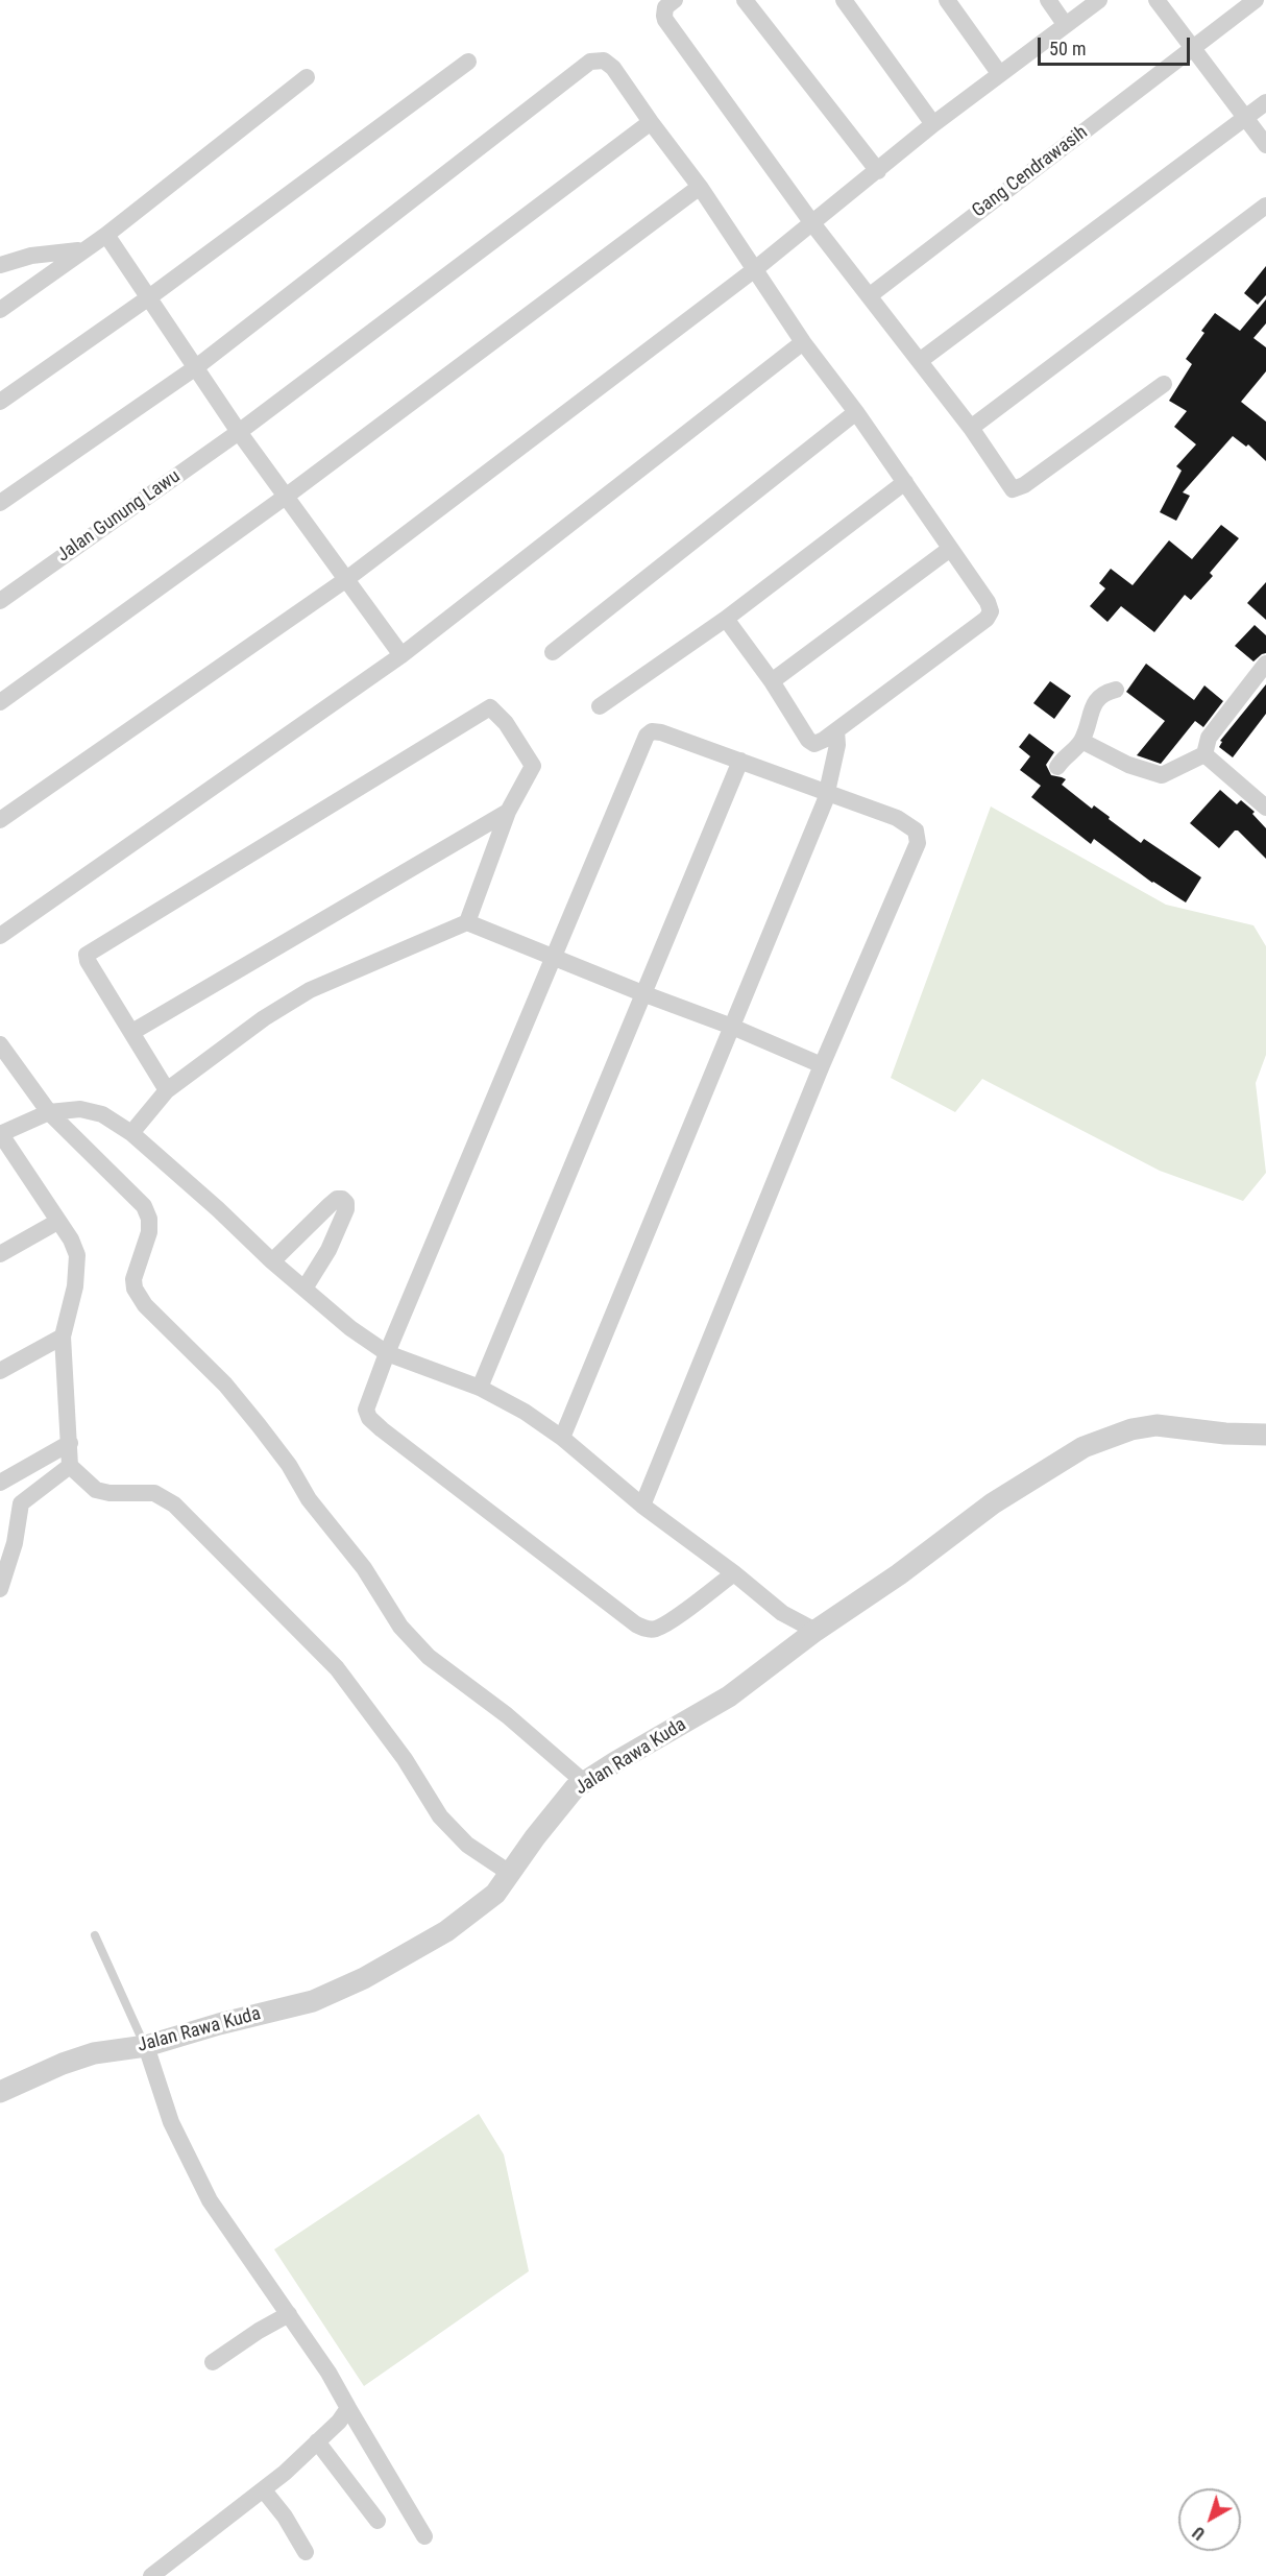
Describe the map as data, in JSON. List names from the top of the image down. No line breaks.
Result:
{"streets":{"street":["Gang Cendrawasih","Jalan Gunung Lawu","Jalan Rawa Kuda"]},"scale_bar":"50 m","north":"bottom left"}
